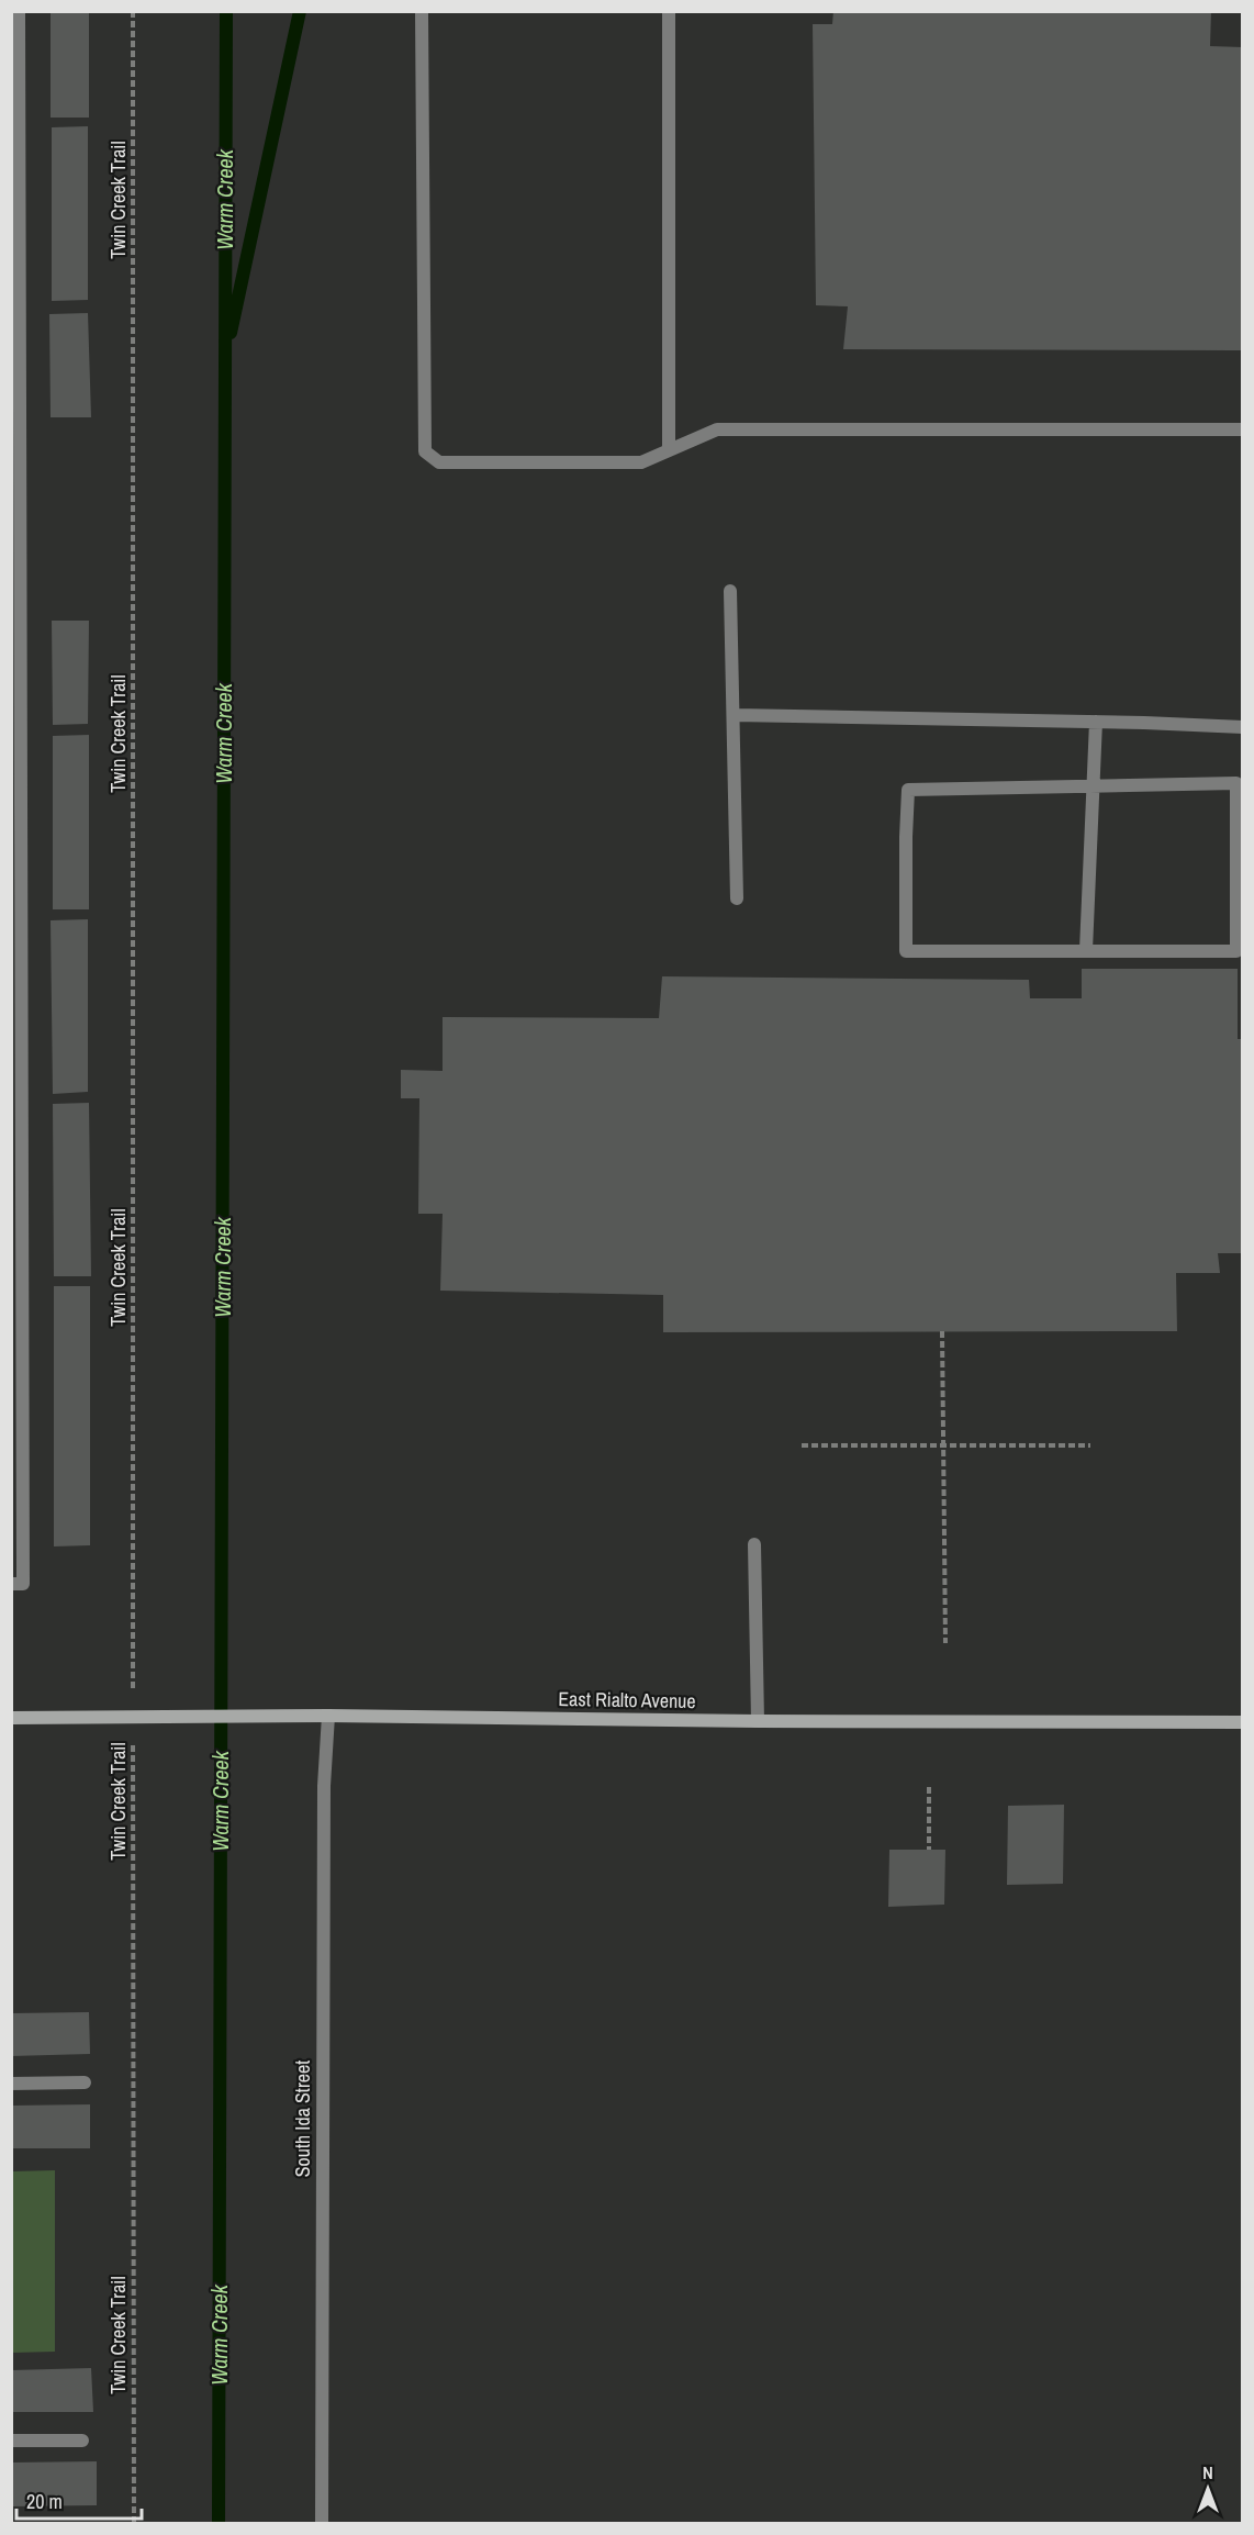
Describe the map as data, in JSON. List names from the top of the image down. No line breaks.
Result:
{"streets":{"street":["East Rialto Avenue"],"lane":["South Ida Street"],"path":["Twin Creek Trail"]},"crossings":[["Twin Creek Trail","East Rialto Avenue"],["East Rialto Avenue","South Ida Street"]],"water":["Warm Creek"],"scale_bar":"20 m","north":"top"}
